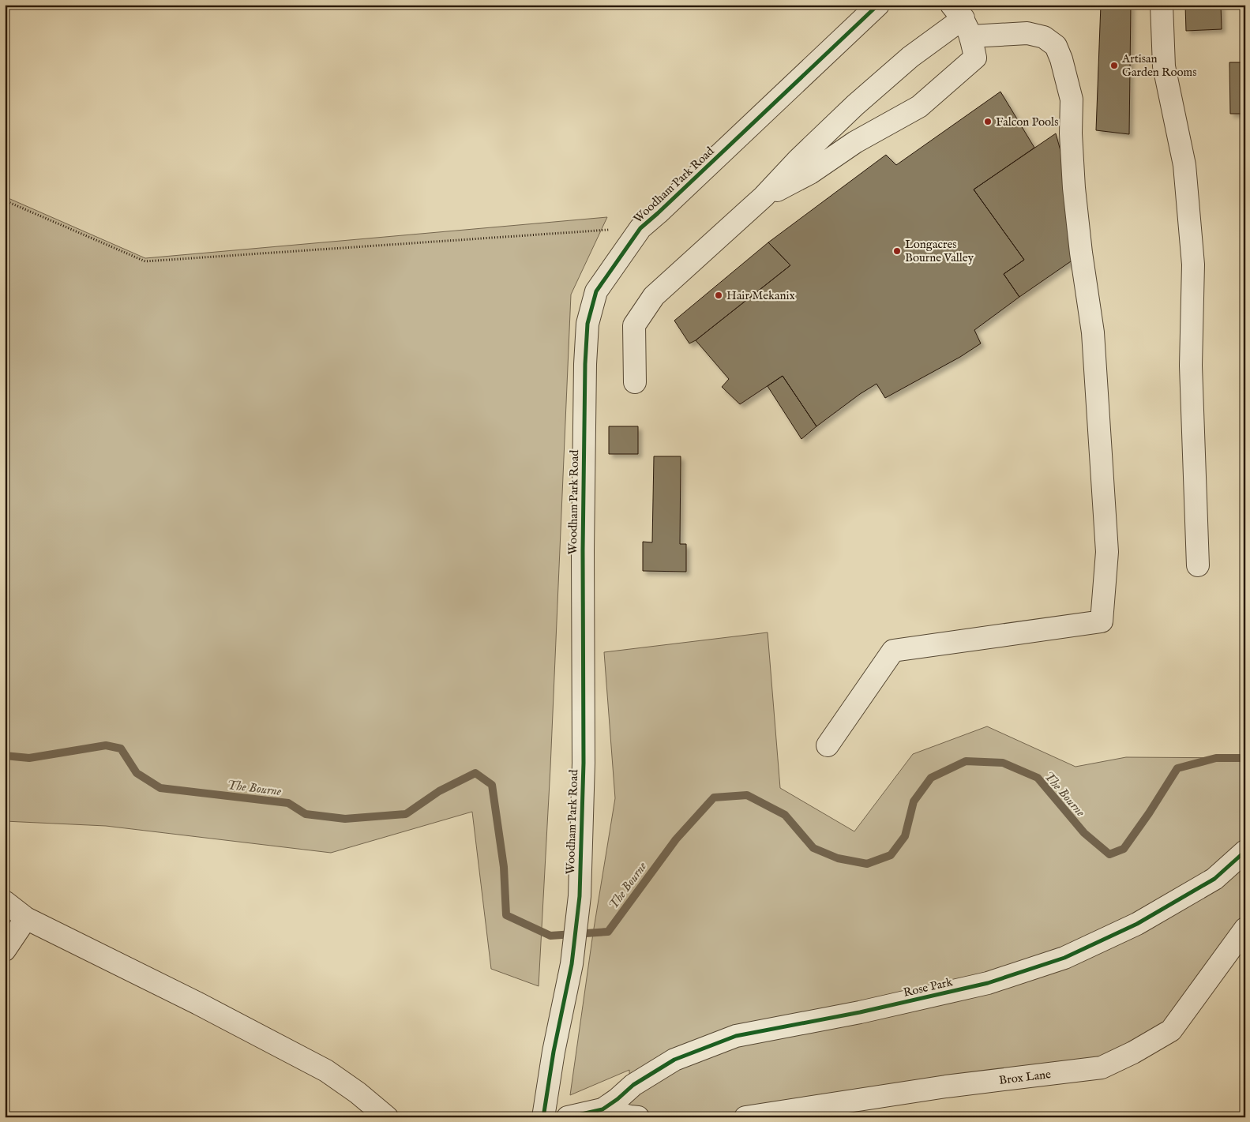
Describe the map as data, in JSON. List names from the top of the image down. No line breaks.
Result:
{"streets":{"street":["Woodham Park Road","Rose Park","Brox Lane"]},"water":["The Bourne"],"places":["Artisan Garden Rooms","Falcon Pools","Longacres Bourne Valley","Hair Mekanix"]}
